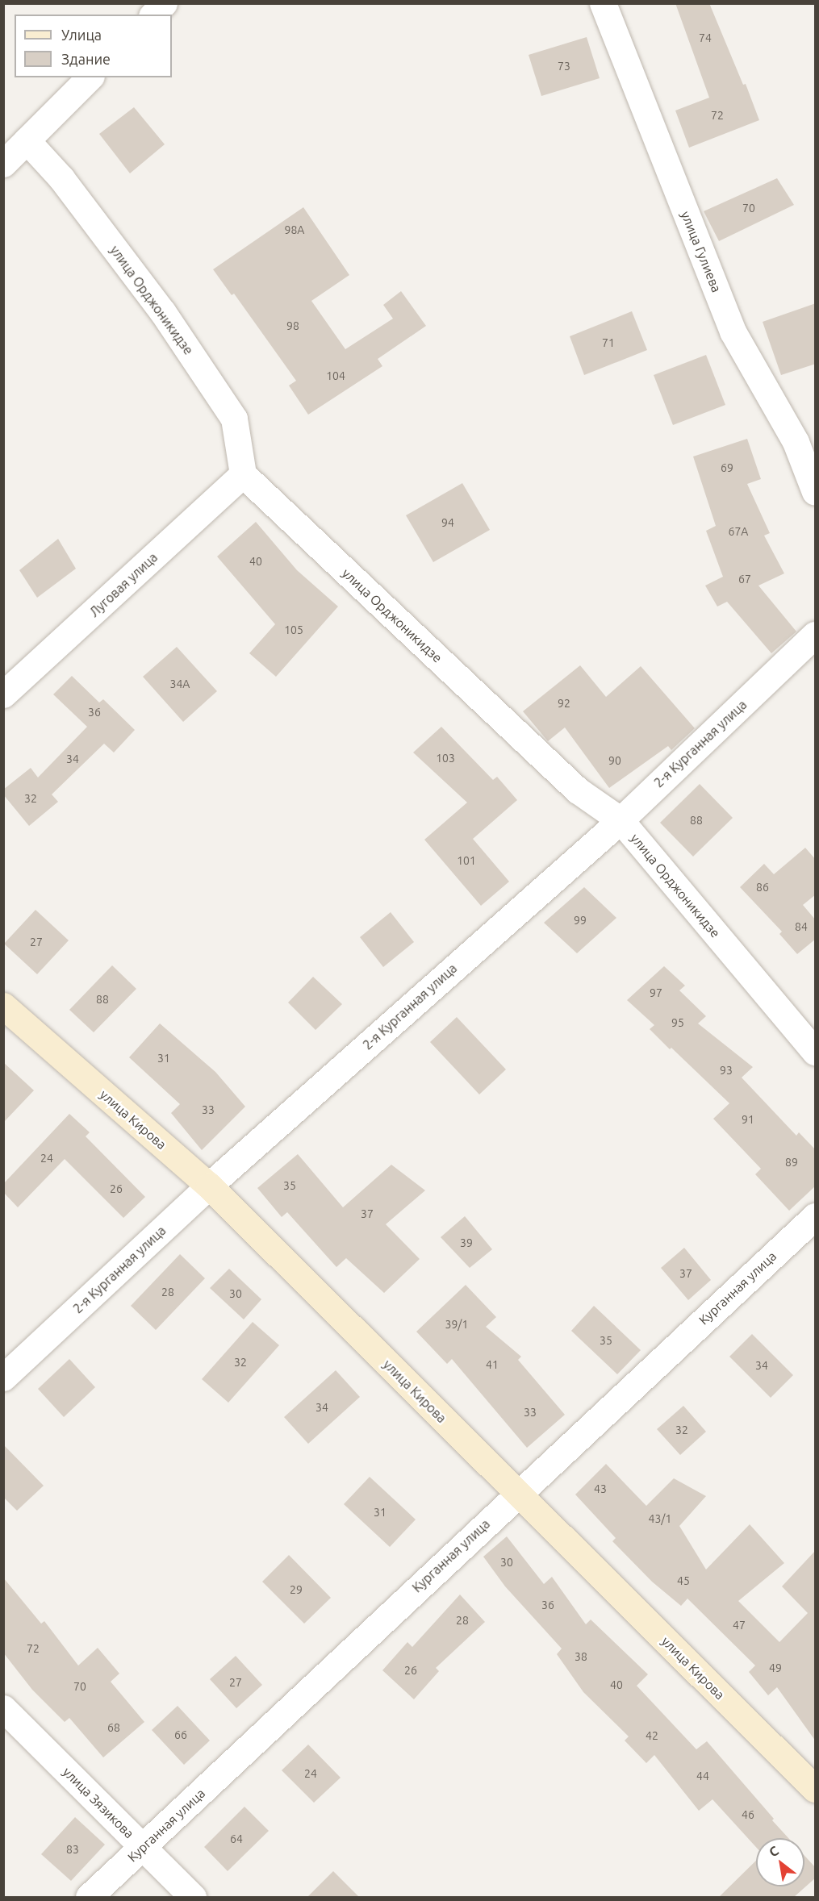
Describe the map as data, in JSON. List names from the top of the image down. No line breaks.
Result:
{"streets":{"street":["улица Гулиева","улица Орджоникидзе","Луговая улица","2-я Курганная улица","улица Кирова","Курганная улица","улица Зязикова"]},"crossings":[["улица Орджоникидзе","Луговая улица"],["улица Орджоникидзе","2-я Курганная улица"],["2-я Курганная улица","улица Кирова"],["улица Кирова","Курганная улица"],["Курганная улица","улица Зязикова"]],"house_numbers":["74","73","72","70","98А","98","71","104","69","94","67А","40","67","105","34А","92","36","103","34","90","32","88","101","86","99","84","27","97","88","95","31","93","33","91","24","89","35","26","37","39","37","28","30","39/1","35","32","41","34","34","33","32","43","31","43/1","30","45","29","36","28","47","72","38","49","26","27","40","70","68","66","42","24","44","46","64","83"],"legend":["Улица","Здание"],"north":"top left"}
